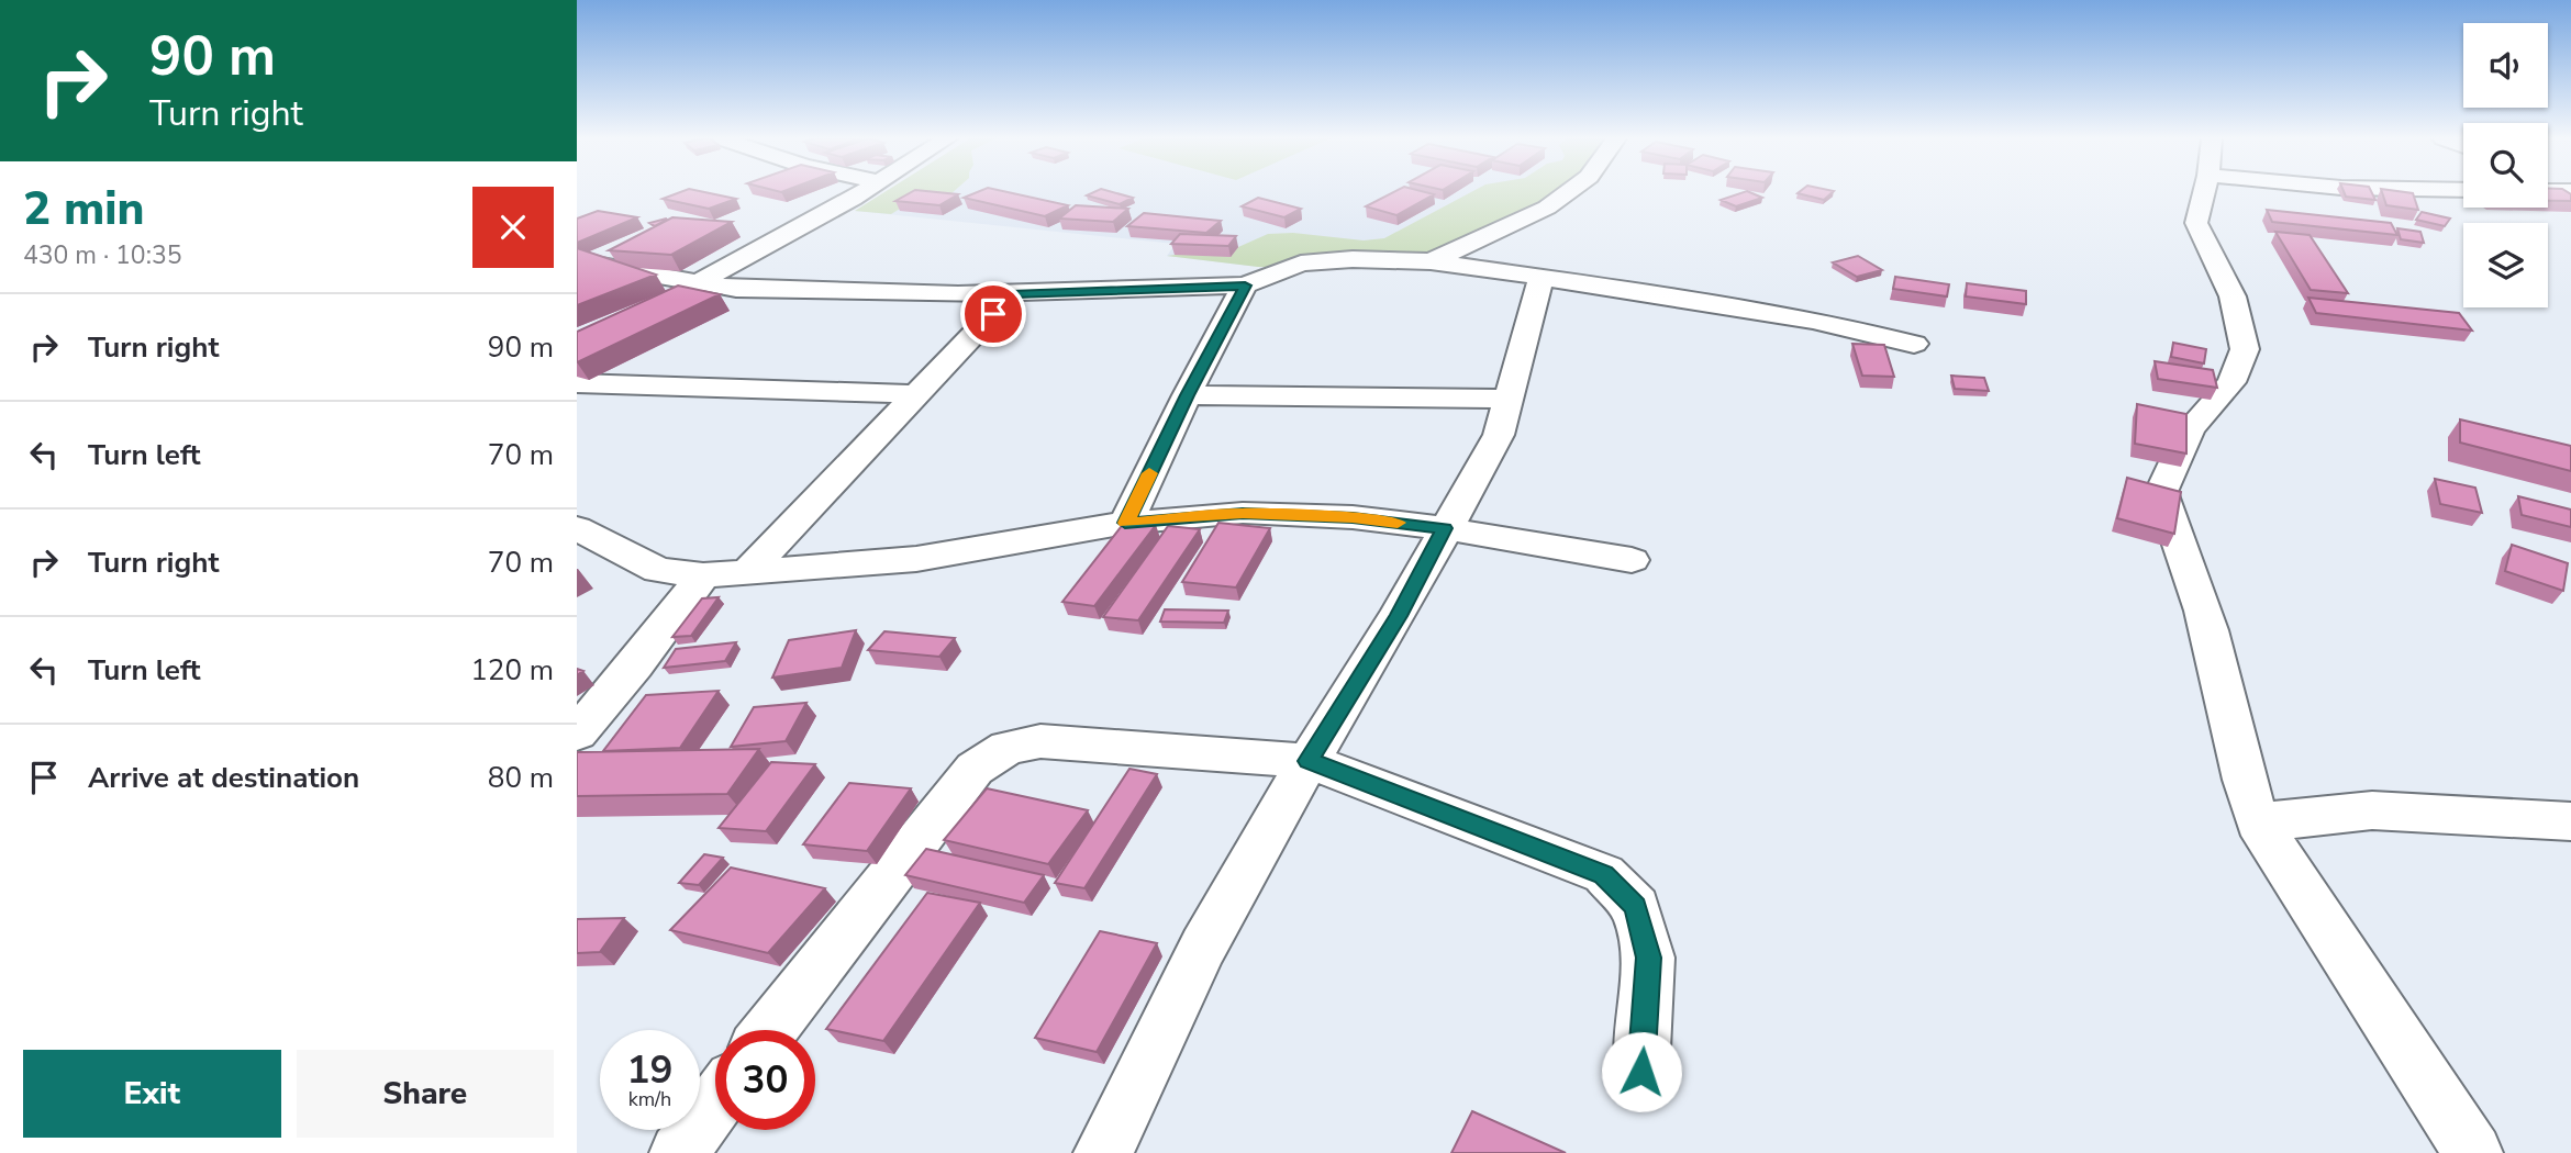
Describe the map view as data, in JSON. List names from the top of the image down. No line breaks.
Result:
{"page":{"turn":["90 m","Turn right"],"heading":["2 min","430 m · 10:35"],"list":[{"name":"Turn right","value":"90 m"},{"name":"Turn left","value":"70 m"},{"name":"Turn right","value":"70 m"},{"name":"Turn left","value":"120 m"},{"name":"Arrive at destination","value":"80 m"}],"speed":"19 km/h","limit":"30","buttons":["Exit","Share"]}}
